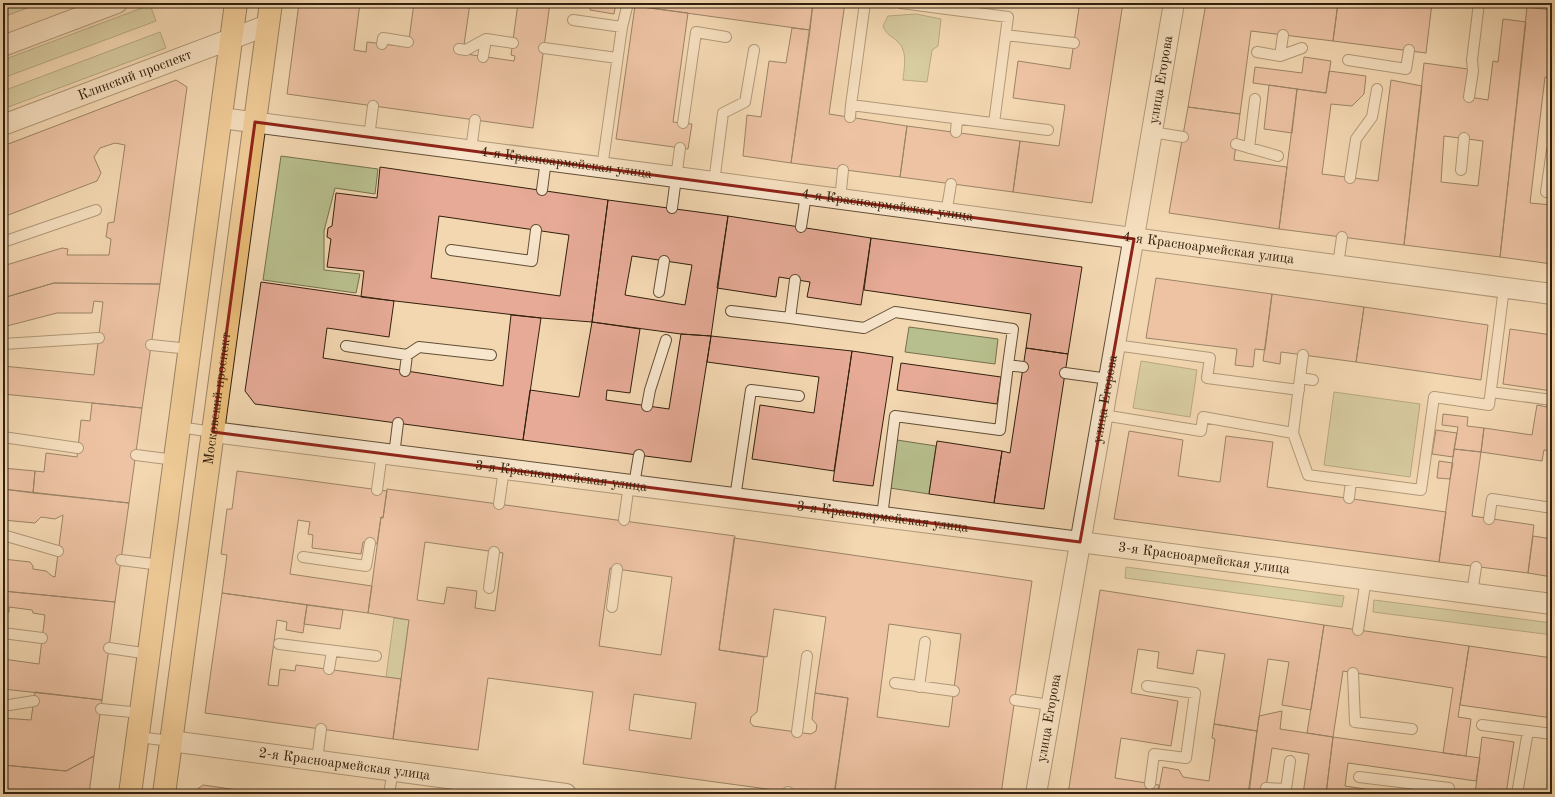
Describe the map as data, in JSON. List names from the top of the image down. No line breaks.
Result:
{"streets":{"main road":["Московский проспект"],"street":["Клинский проспект","улица Егорова","4-я Красноармейская улица","3-я Красноармейская улица","2-я Красноармейская улица"]},"crossings":[["Клинский проспект","Московский проспект"],["улица Егорова","4-я Красноармейская улица"],["улица Егорова","3-я Красноармейская улица"],["4-я Красноармейская улица","Московский проспект"],["Московский проспект","3-я Красноармейская улица"],["Московский проспект","2-я Красноармейская улица"]]}
